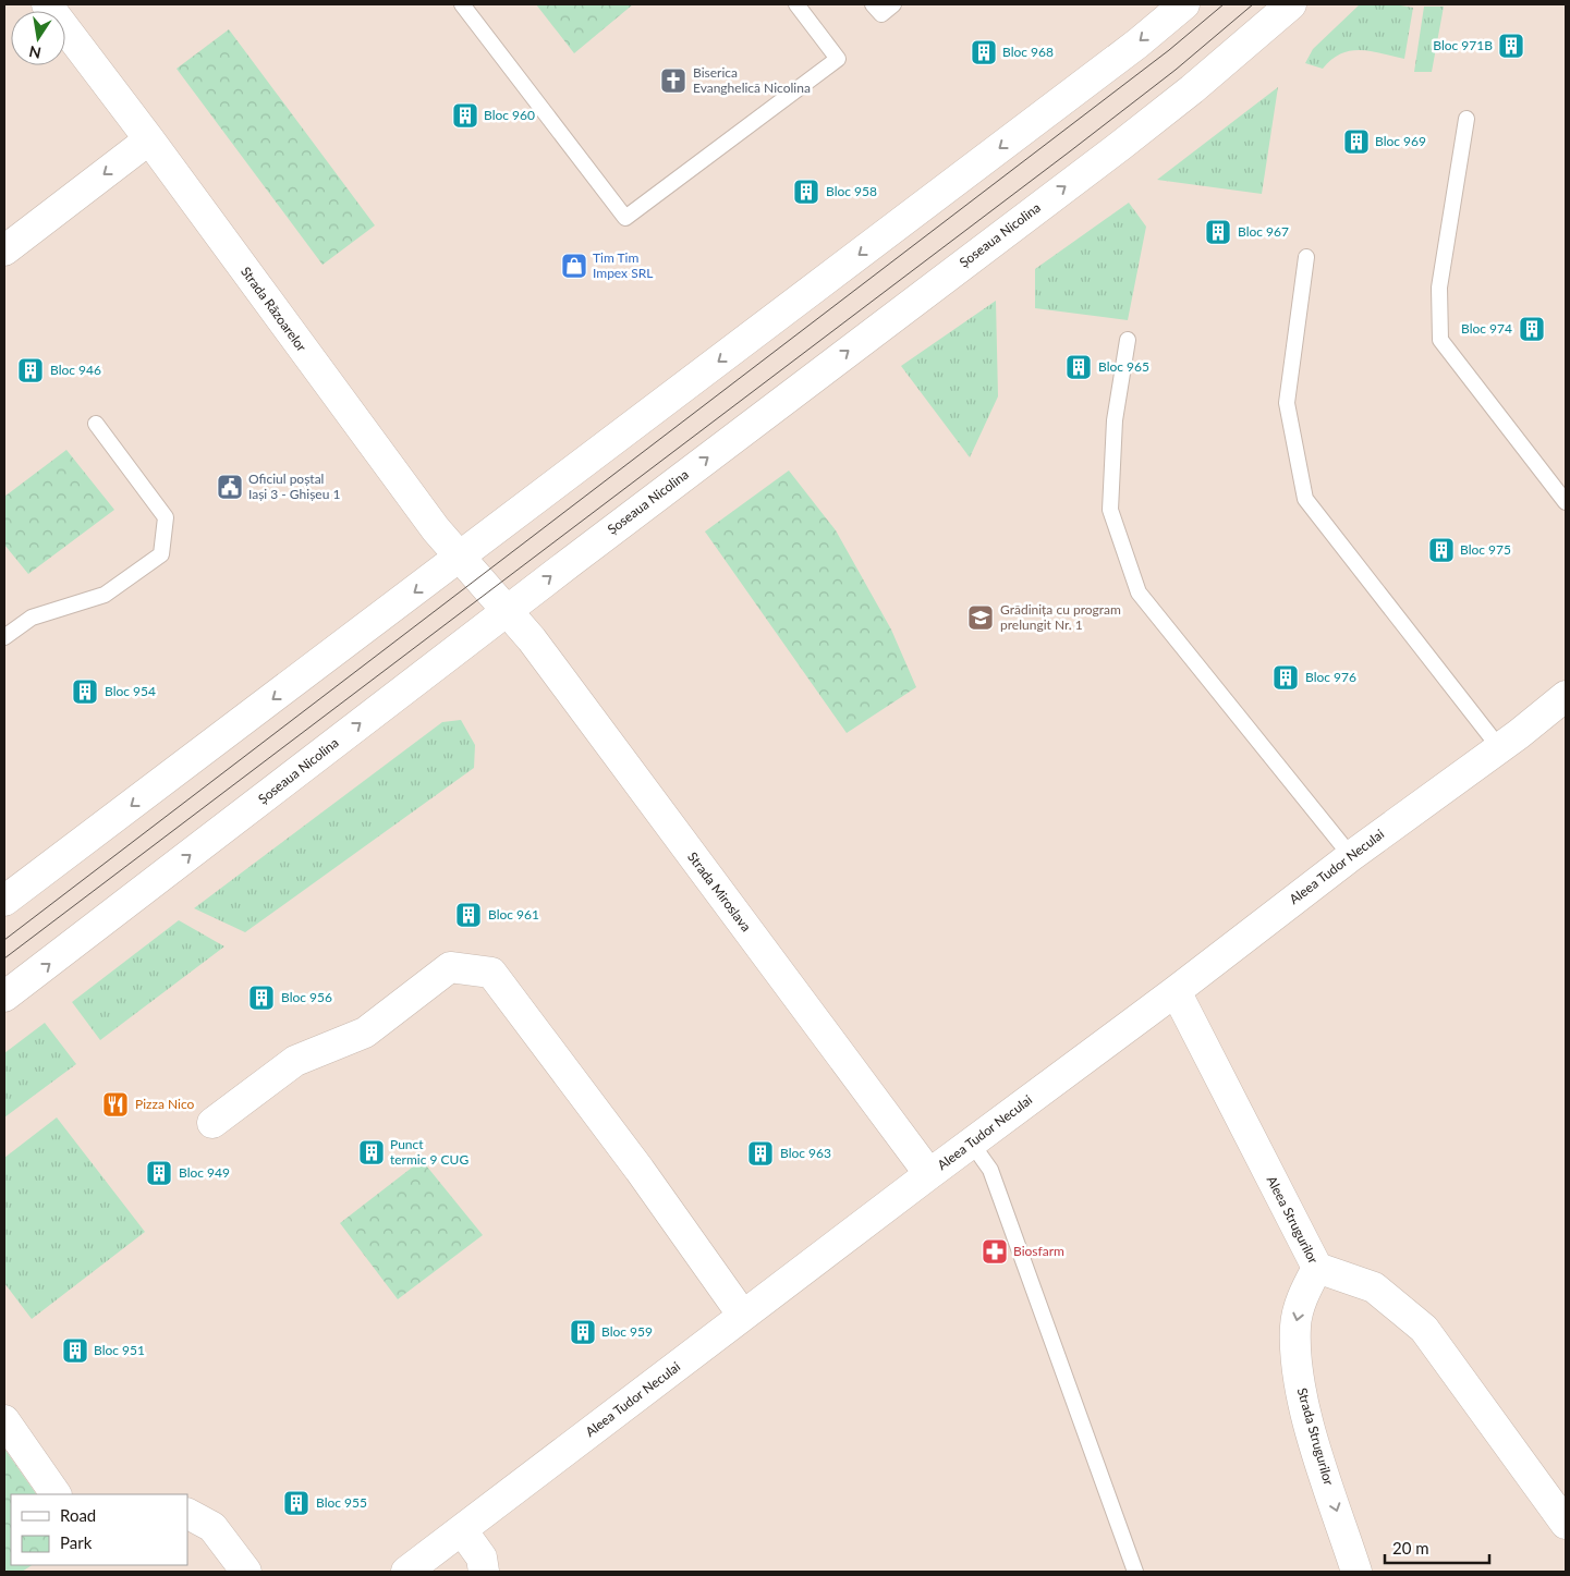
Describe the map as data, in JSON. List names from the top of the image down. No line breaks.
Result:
{"streets":{"street":["Șoseaua Nicolina","Strada Răzoarelor","Aleea Tudor Neculai","Strada Miroslava","Aleea Strugurilor","Strada Strugurilor"]},"crossings":[["Șoseaua Nicolina","Strada Răzoarelor"],["Șoseaua Nicolina","Strada Miroslava"],["Strada Răzoarelor","Strada Miroslava"],["Aleea Tudor Neculai","Strada Miroslava"],["Aleea Tudor Neculai","Aleea Strugurilor"],["Aleea Strugurilor","Strada Strugurilor"]],"one_way":["Strada Strugurilor"],"places":{"building":["Bloc 971B","Bloc 968","Bloc 960","Bloc 969","Bloc 958","Bloc 967","Bloc 974","Bloc 965","Bloc 946","Bloc 975","Bloc 976","Bloc 954","Bloc 961","Bloc 956","Punct termic 9 CUG","Bloc 963","Bloc 949","Bloc 959","Bloc 951","Bloc 955"],"church":["Biserica Evanghelică Nicolina"],"shop":["Tim Tim Impex SRL"],"public building":["Oficiul poștal Iași 3 - Ghișeu 1"],"school or university":["Grădinița cu program prelungit Nr. 1"],"restaurant":["Pizza Nico"],"pharmacy":["Biosfarm"]},"legend":["Road","Park"],"scale_bar":"20 m","north":"bottom"}
